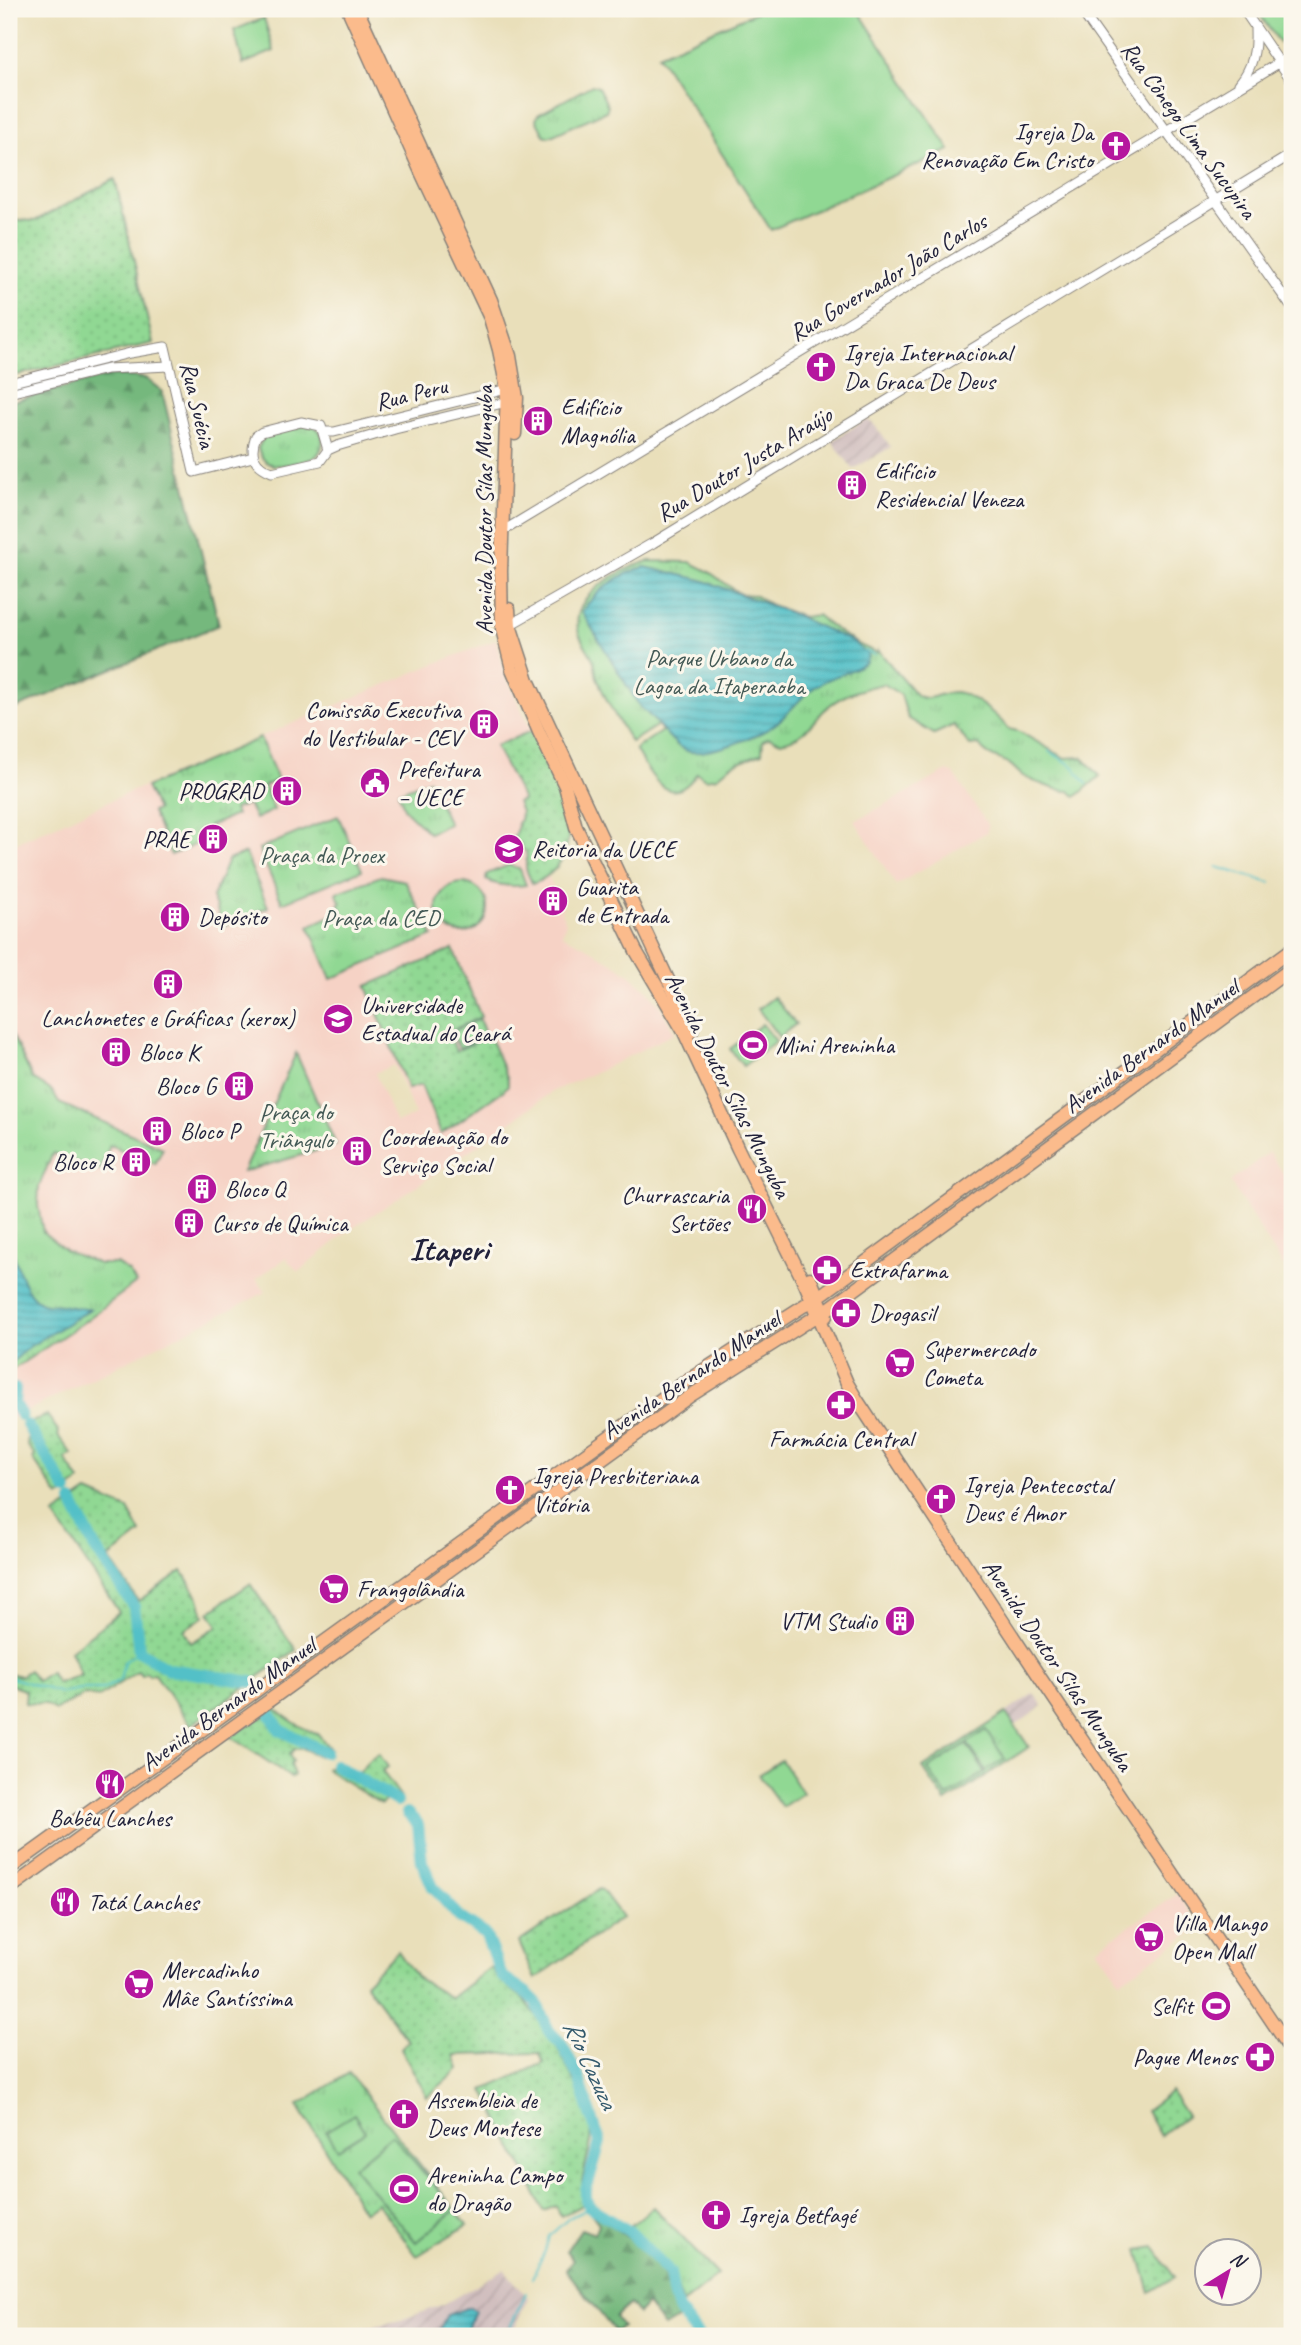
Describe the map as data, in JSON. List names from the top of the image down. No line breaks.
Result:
{"streets":{"main road":["Avenida Doutor Silas Munguba","Avenida Bernardo Manuel"],"street":["Rua Cônego Lima Sucupira","Rua Governador João Carlos","Rua Peru","Rua Suécia","Rua Doutor Justa Araújo"]},"crossings":[["Rua Cônego Lima Sucupira","Rua Governador João Carlos"],["Rua Cônego Lima Sucupira","Rua Doutor Justa Araújo"],["Rua Governador João Carlos","Avenida Doutor Silas Munguba"],["Rua Peru","Rua Suécia"],["Rua Peru","Avenida Doutor Silas Munguba"],["Rua Doutor Justa Araújo","Avenida Doutor Silas Munguba"],["Avenida Doutor Silas Munguba","Avenida Bernardo Manuel"]],"districts":["Itaperi"],"water":["Rio Cazuza"],"parks":["Parque Urbano da Lagoa da Itaperaoba","Praça da Proex","Praça da CED","Praça do Triângulo"],"places":{"church":["Igreja Da Renovação Em Cristo","Igreja Internacional Da Graca De Deus","Igreja Presbiteriana Vitória","Igreja Pentecostal Deus é Amor","Assembleia de Deus Montese","Igreja Betfagé"],"building":["Edifício Magnólia","Edifício Residencial Veneza","Comissão Executiva do Vestibular - CEV","PROGRAD","PRAE","Guarita de Entrada","Depósito","Lanchonetes e Gráficas (xerox)","Bloco K","Bloco G","Bloco P","Coordenação do Serviço Social","Bloco R","Bloco Q","Curso de Química","VTM Studio"],"public building":["Prefeitura – UECE"],"school or university":["Reitoria da UECE","Universidade Estadual do Ceará"],"sports":["Mini Areninha","Selfit","Areninha Campo do Dragão"],"restaurant":["Churrascaria Sertões","Babêu Lanches","Tatá Lanches"],"pharmacy":["Extrafarma","Drogasil","Farmácia Central","Pague Menos"],"supermarket":["Supermercado Cometa","Frangolândia","Villa Mango Open Mall","Mercadinho Mâe Santíssima"]},"north":"top right"}
